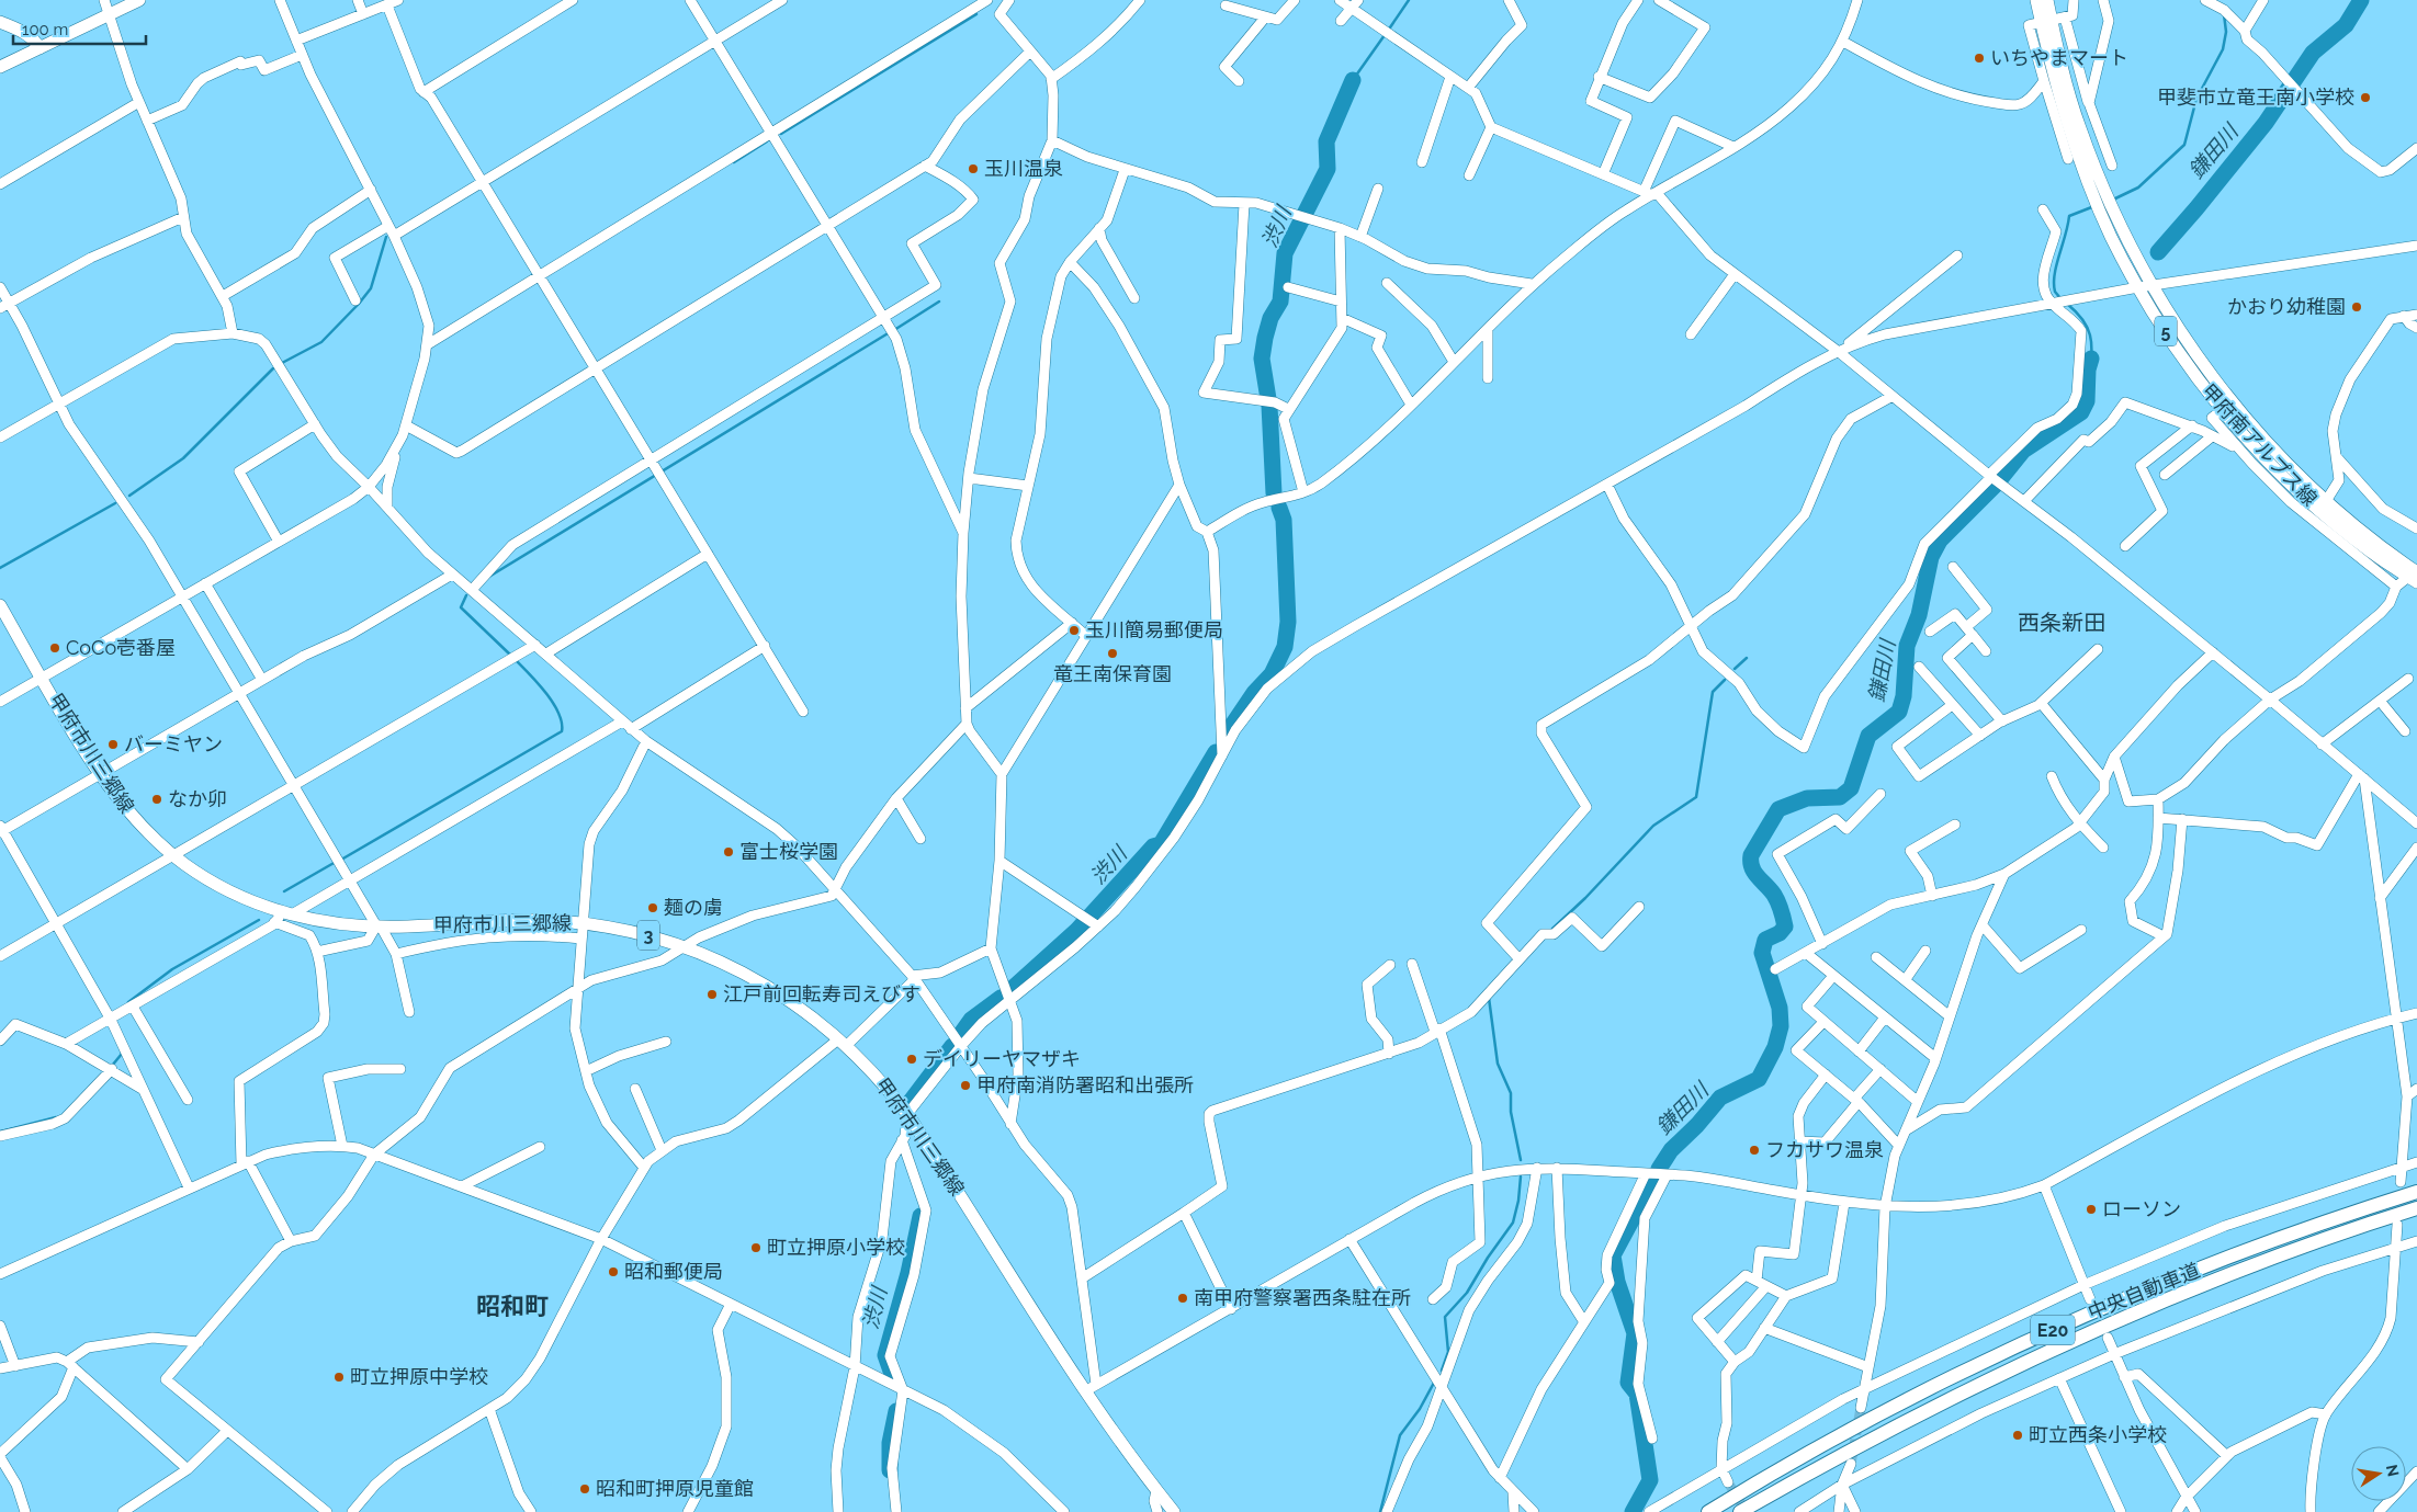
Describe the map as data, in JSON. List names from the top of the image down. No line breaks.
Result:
{"streets":{"highway":["中央自動車道","E20"],"main road":["5","甲府南アルプス線","甲府市川三郷線","3"]},"districts":["西条新田","昭和町"],"water":["鎌田川","渋川"],"places":["いちやまマート","甲斐市立竜王南小学校","玉川温泉","かおり幼稚園","玉川簡易郵便局","CoCo壱番屋","竜王南保育園","バーミヤン","なか卯","富士桜学園","麺の虜","江戸前回転寿司えびす","デイリーヤマザキ","甲府南消防署昭和出張所","フカサワ温泉","ローソン","町立押原小学校","昭和郵便局","南甲府警察署西条駐在所","町立押原中学校","町立西条小学校","昭和町押原児童館"],"scale_bar":"100 m","north":"right"}
